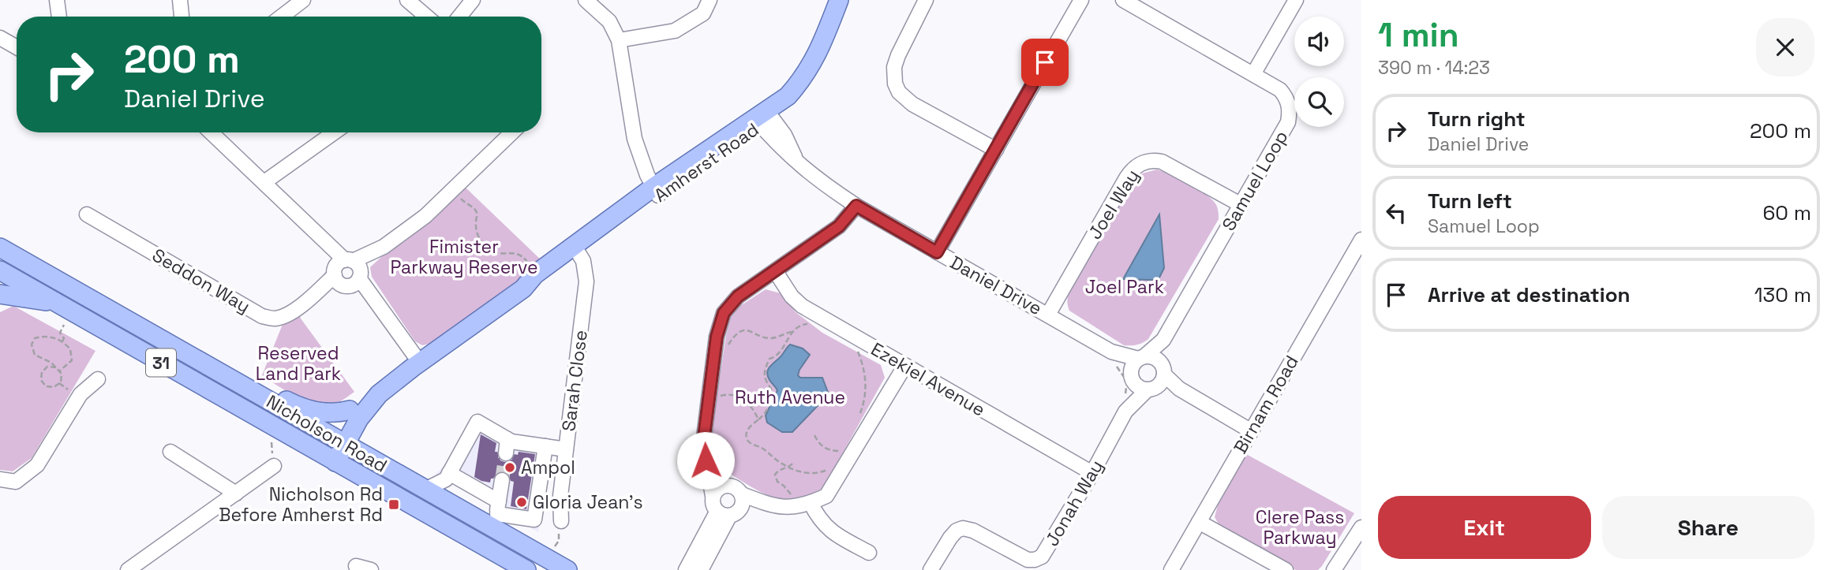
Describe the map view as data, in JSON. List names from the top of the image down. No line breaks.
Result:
{"streets":{"main road":["Amherst Road","31","Nicholson Road"],"street":["Samuel Loop","Joel Way","Seddon Way","Daniel Drive","Ezekiel Avenue","Sarah Close","Birnam Road","Jonah Way"]},"crossings":[["Amherst Road","Daniel Drive"],["Amherst Road","Sarah Close"],["Amherst Road","Nicholson Road"],["Samuel Loop","Joel Way"],["Samuel Loop","Daniel Drive"],["Samuel Loop","Jonah Way"],["Joel Way","Daniel Drive"],["Daniel Drive","Birnam Road"],["Daniel Drive","Jonah Way"],["Ezekiel Avenue","Jonah Way"]],"parks":["Fimister Parkway Reserve","Joel Park","Reserved Land Park","Ruth Avenue","Clere Pass Parkway"],"places":{"other":["Ampol","Gloria Jean's"],"transit":["Nicholson Rd Before Amherst Rd"]},"page":{"heading":["1 min","390 m · 14:23"],"turn":["200 m","Daniel Drive"],"list":[{"name":"Turn right","note":"Daniel Drive","value":"200 m"},{"name":"Turn left","note":"Samuel Loop","value":"60 m"},{"name":"Arrive at destination","value":"130 m"}],"buttons":["Exit","Share"]}}
